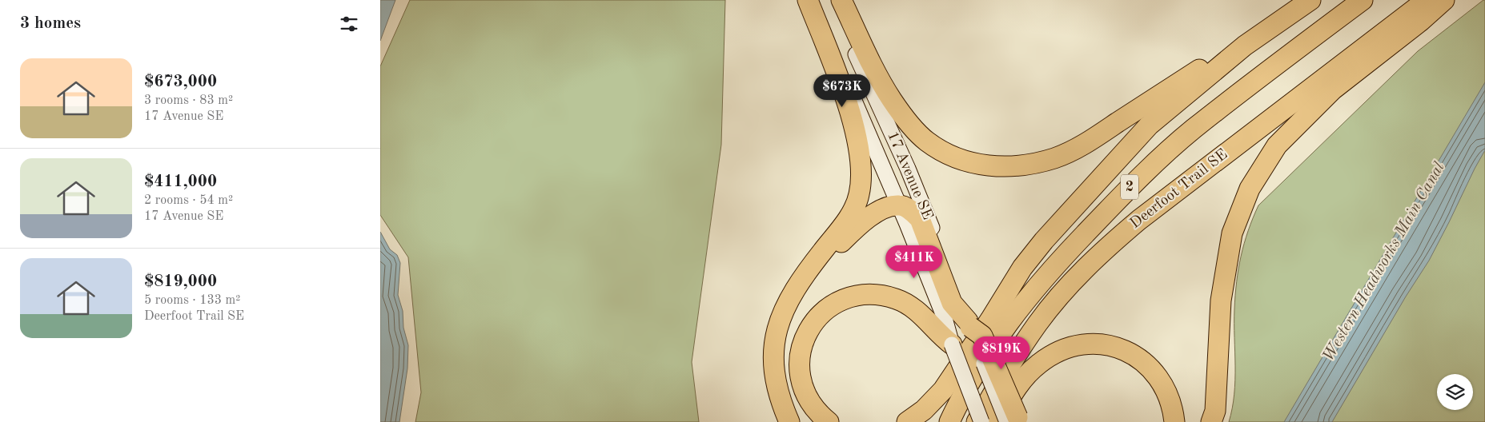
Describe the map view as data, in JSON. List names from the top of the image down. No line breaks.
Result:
{"streets":{"highway":["2","Deerfoot Trail SE"],"main road":["17 Avenue SE"]},"water":["Western Headworks Main Canal"],"page":{"heading":"3 homes","list":[{"name":"$673,000","note":"3 rooms · 83 m² · 17 Avenue SE"},{"name":"$411,000","note":"2 rooms · 54 m² · 17 Avenue SE"},{"name":"$819,000","note":"5 rooms · 133 m² · Deerfoot Trail SE"}],"price":["$673K","$411K","$819K"]}}
